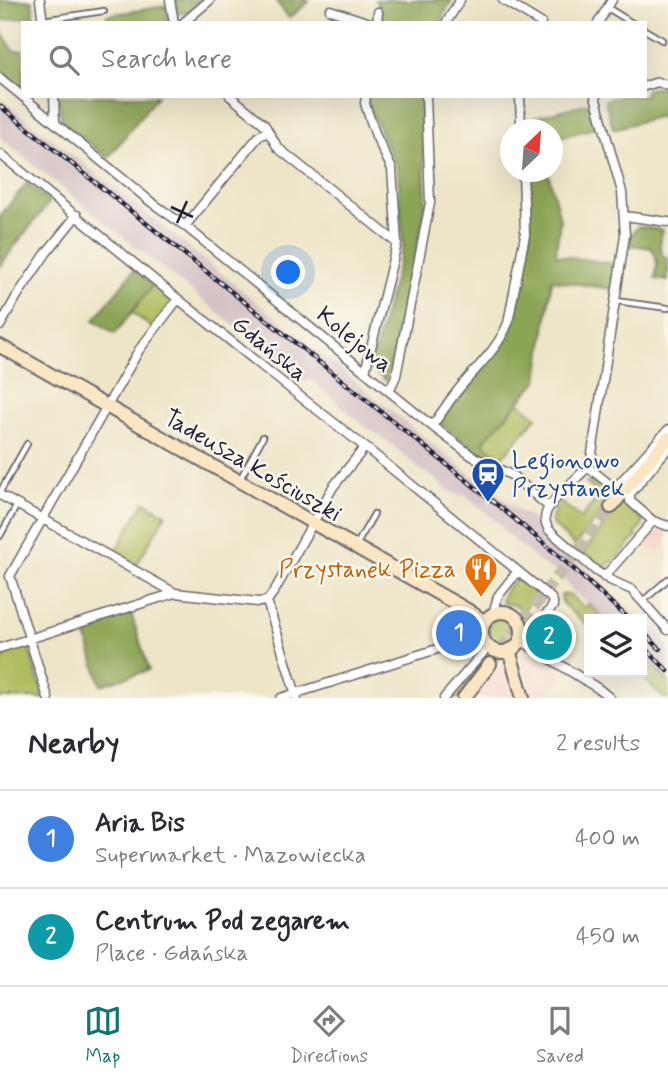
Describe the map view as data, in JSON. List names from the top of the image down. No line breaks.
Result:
{"streets":{"street":["Kolejowa","Gdańska","Tadeusza Kościuszki"]},"crossings":[["Gdańska","Tadeusza Kościuszki"]],"places":{"station":["Legionowo Przystanek"],"restaurant":["Przystanek Pizza"]},"north":"top right","page":{"search":"Search here","pins":["1","2"],"heading":["Nearby","2 results"],"list":[{"mark":"1","name":"Aria Bis","note":"Supermarket · Mazowiecka","value":"400 m"},{"mark":"2","name":"Centrum Pod zegarem","note":"Place · Gdańska","value":"450 m"}],"nav":["Map","Directions","Saved"]}}
